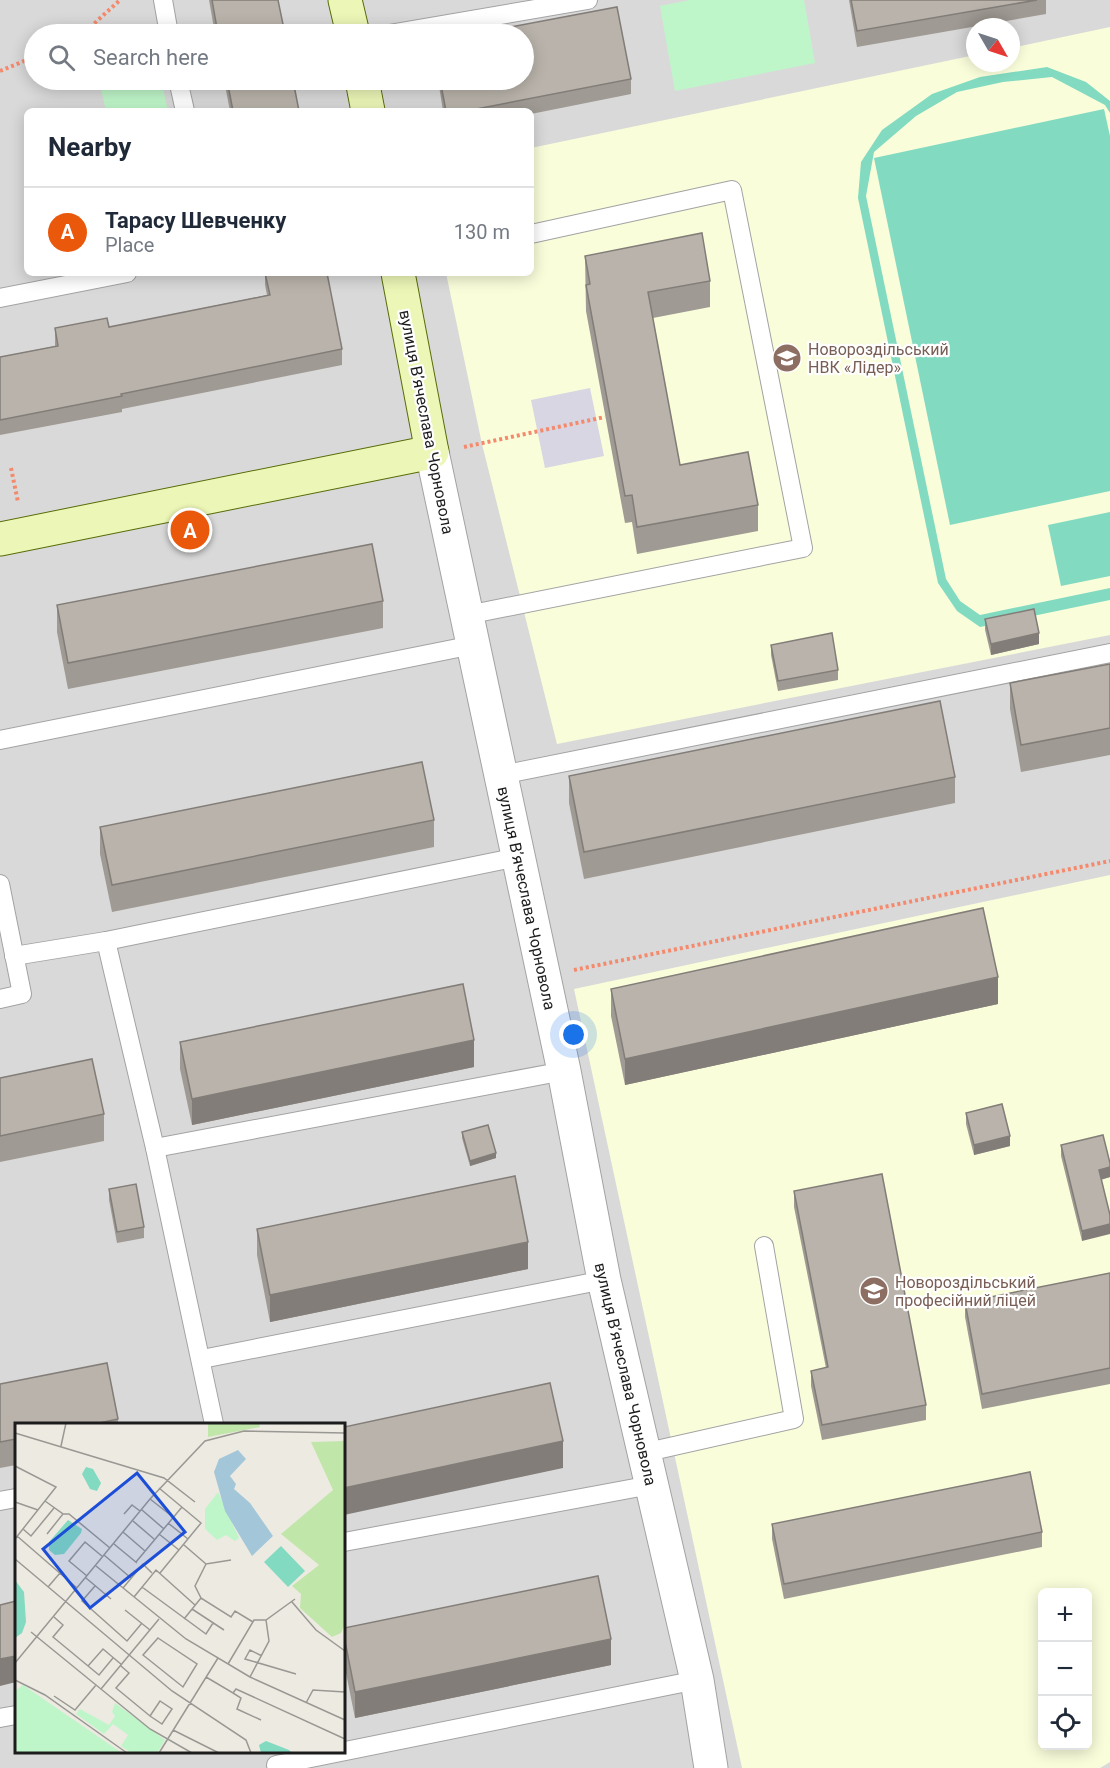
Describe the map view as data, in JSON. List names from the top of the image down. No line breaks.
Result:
{"streets":{"street":["вулиця Вʼячеслава Чорновола"]},"places":{"school or university":["Новороздільський НВК «Лідер»","Новороздільський професійний ліцей"]},"north":"bottom right","page":{"search":"Search here","heading":"Nearby","list":[{"mark":"A","name":"Тарасу Шевченку","note":"Place","value":"130 m"}],"pins":"A","map_buttons":["+","−"]}}
